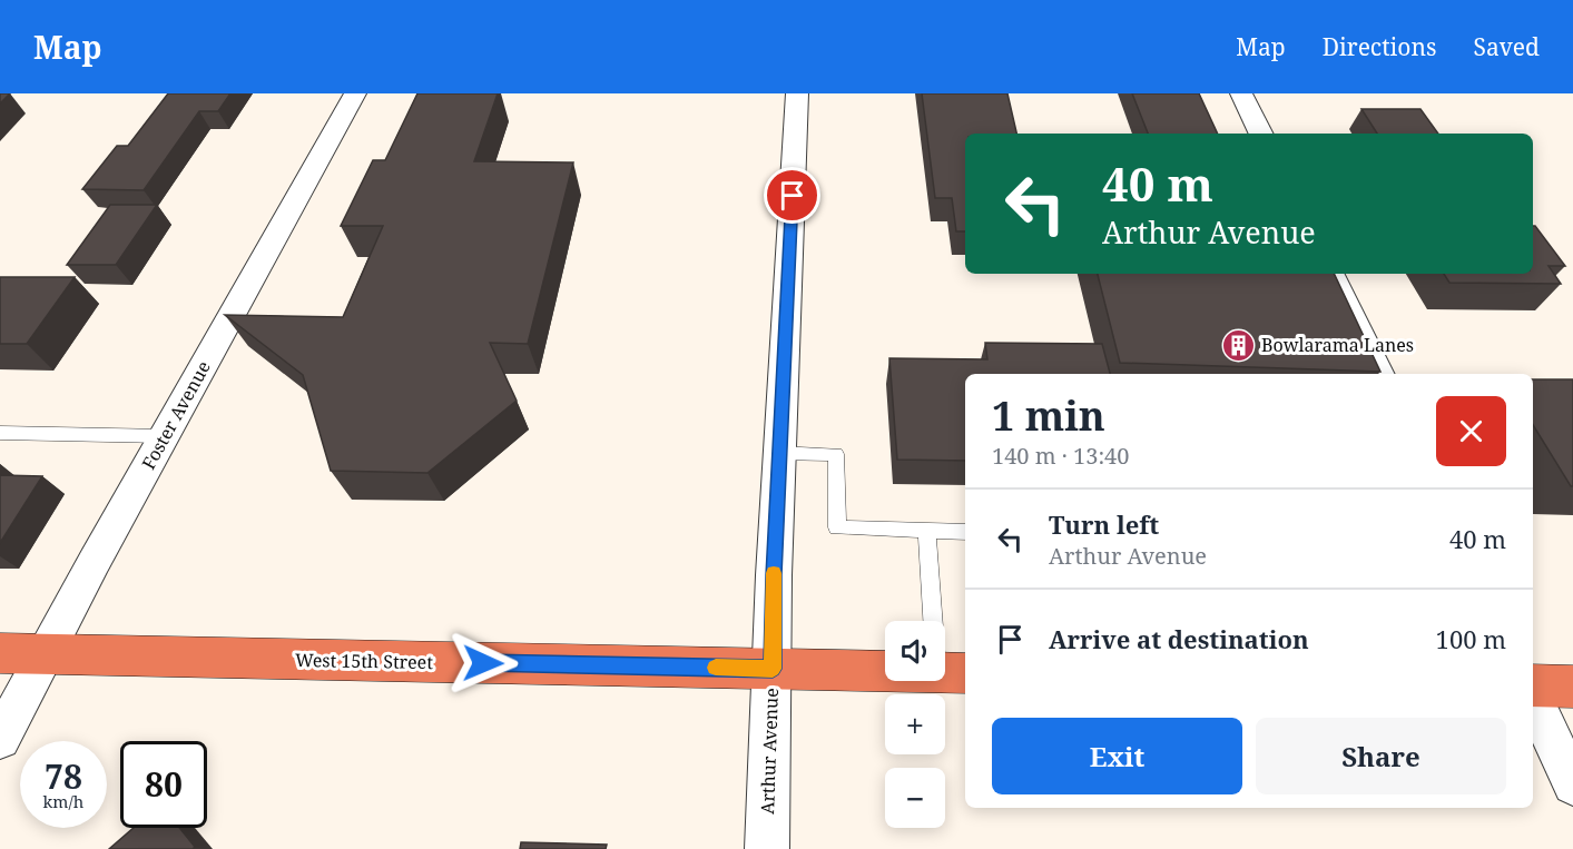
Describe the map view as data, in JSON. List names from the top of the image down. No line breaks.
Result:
{"streets":{"highway":["West 15th Street"],"street":["Foster Avenue","Arthur Avenue"]},"crossings":[["Foster Avenue","West 15th Street"],["West 15th Street","Arthur Avenue"]],"places":{"building":["Bowlarama Lanes"]},"page":{"header":"Map","nav":["Map","Directions","Saved"],"turn":["40 m","Arthur Avenue"],"heading":["1 min","140 m · 13:40"],"list":[{"name":"Turn left","note":"Arthur Avenue","value":"40 m"},{"name":"Arrive at destination","value":"100 m"}],"map_buttons":["+","−"],"buttons":["Exit","Share"],"speed":"78 km/h","limit":"80"}}
